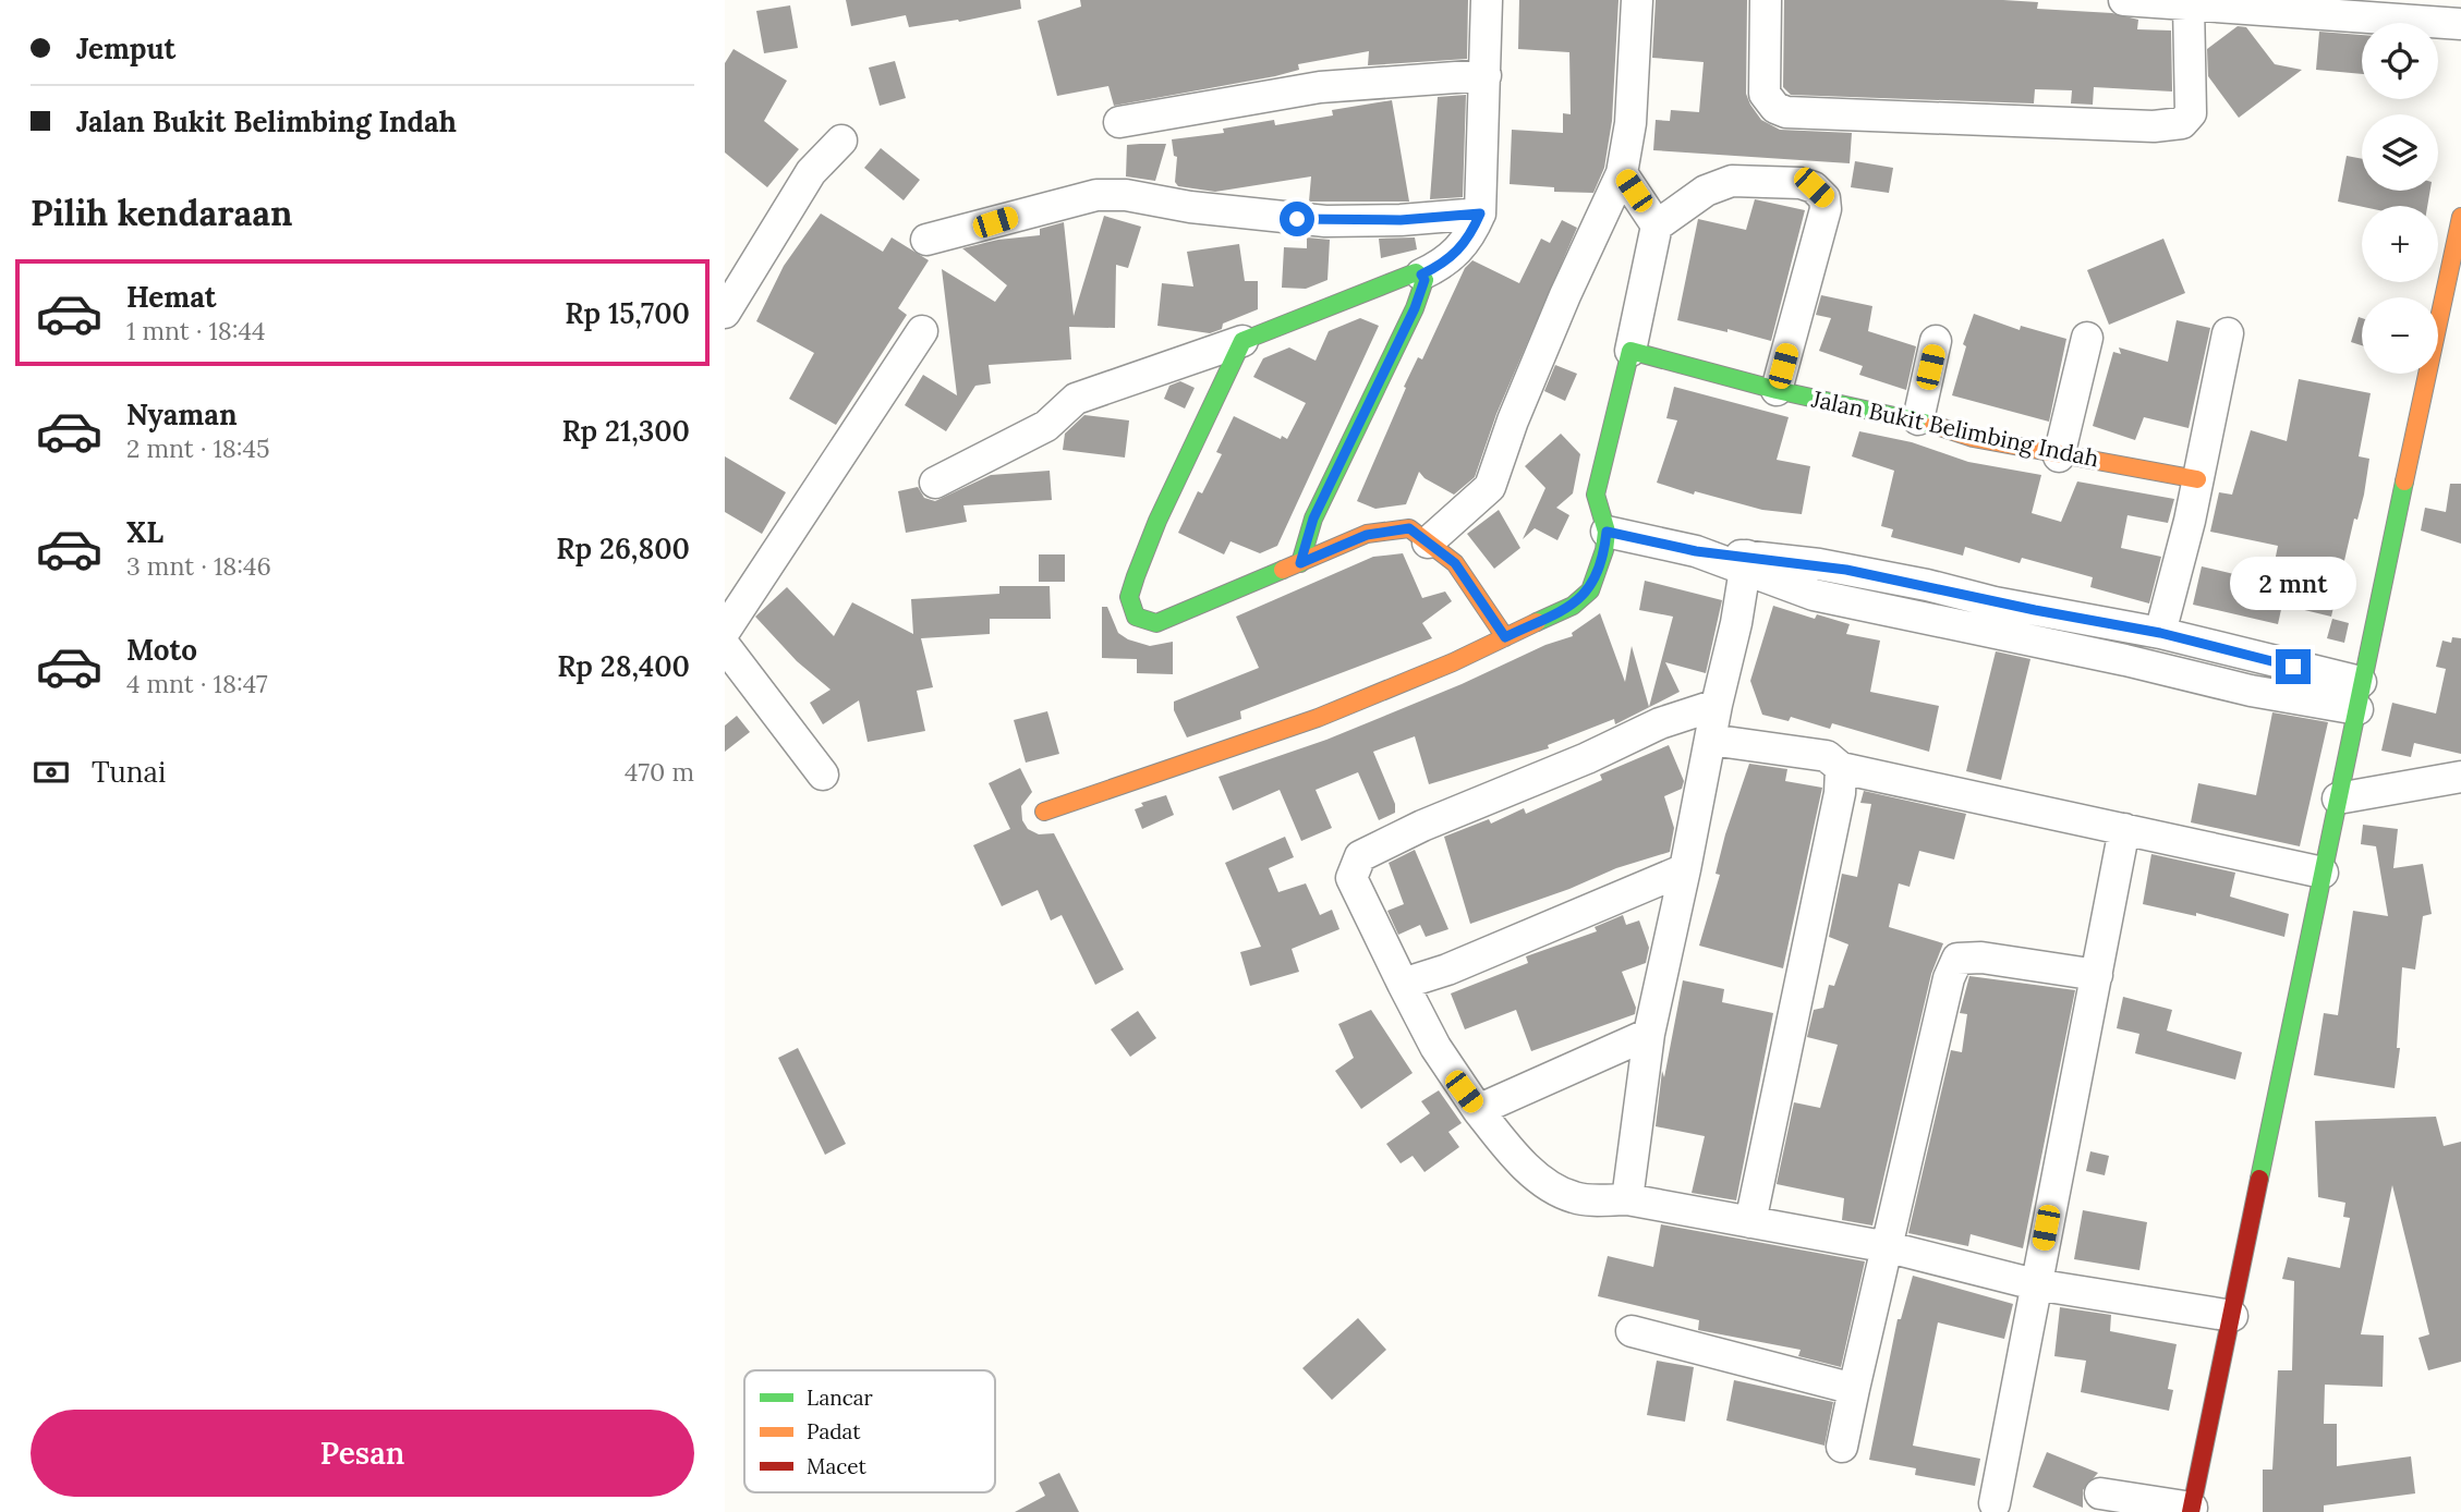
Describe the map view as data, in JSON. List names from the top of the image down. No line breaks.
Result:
{"streets":{"street":["Jalan Bukit Belimbing Indah"]},"legend":["Lancar","Padat","Macet"],"page":{"banner":["Jemput","Jalan Bukit Belimbing Indah"],"map_buttons":["+","−"],"heading":"Pilih kendaraan","list":[{"name":"Hemat","note":"1 mnt · 18:44","value":"Rp 15,700"},{"name":"Nyaman","note":"2 mnt · 18:45","value":"Rp 21,300"},{"name":"XL","note":"3 mnt · 18:46","value":"Rp 26,800"},{"name":"Moto","note":"4 mnt · 18:47","value":"Rp 28,400"}],"bubble":"2 mnt","pay":["Tunai","470 m"],"buttons":"Pesan"}}
